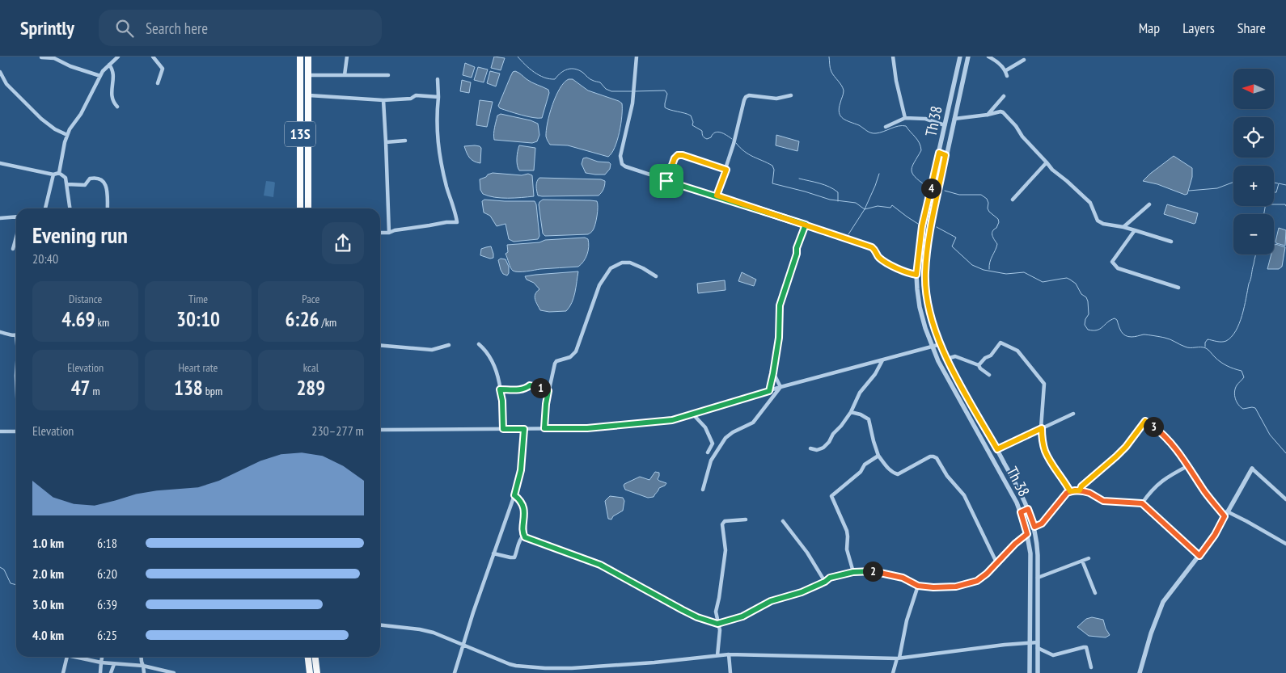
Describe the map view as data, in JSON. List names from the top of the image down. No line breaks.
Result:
{"streets":{"highway":["13S"],"street":["Th 38"]},"north":"left","page":{"header":"Sprintly","search":"Search here","nav":["Map","Layers","Share"],"map_buttons":["+","−"],"pins":["4","1","3","2"],"heading":["Evening run","20:40"],"stats":[["Distance","4.69 km"],["Time","30:10"],["Pace","6:26 /km"],["Elevation","47 m"],["Heart rate","138 bpm"],["kcal","289"]],"chart":["Elevation","230–277 m"],"list":[{"name":"1.0 km","note":"6:18"},{"name":"2.0 km","note":"6:20"},{"name":"3.0 km","note":"6:39"},{"name":"4.0 km","note":"6:25"}]}}
